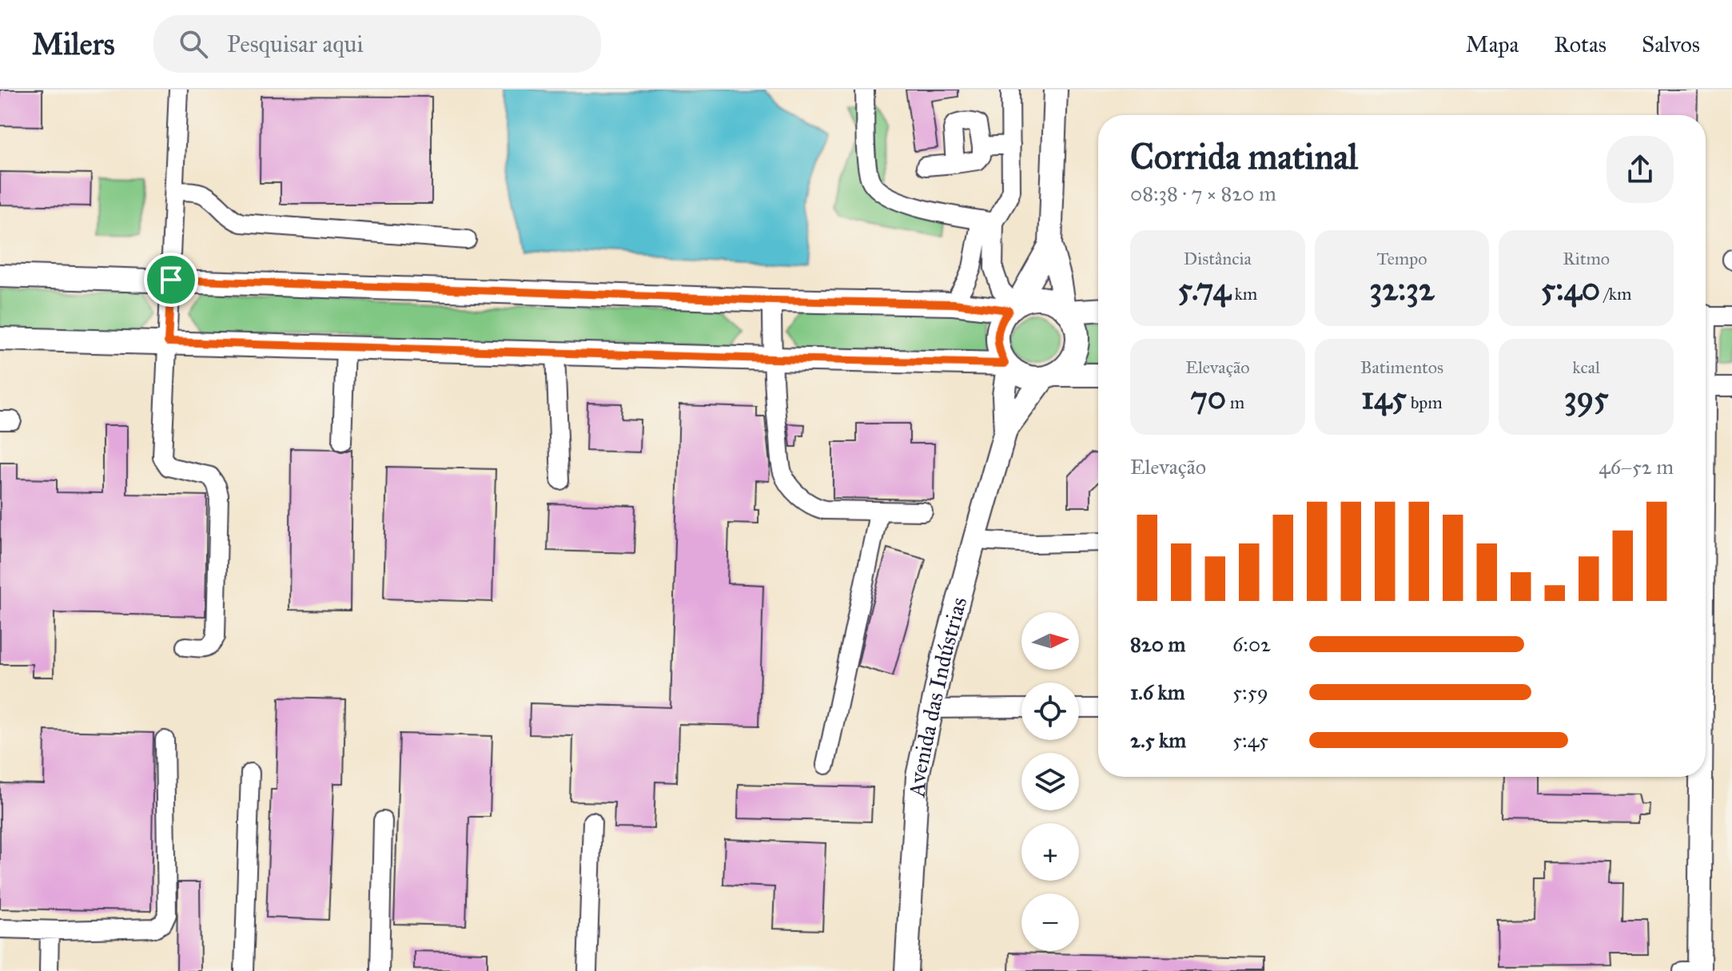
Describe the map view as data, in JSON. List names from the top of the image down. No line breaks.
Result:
{"streets":{"main road":["Avenida das Indústrias"]},"north":"right","page":{"header":"Milers","search":"Pesquisar aqui","nav":["Mapa","Rotas","Salvos"],"heading":["Corrida matinal","08:38 · 7 × 820 m"],"stats":[["Distância","5.74 km"],["Tempo","32:32"],["Ritmo","5:40 /km"],["Elevação","70 m"],["Batimentos","145 bpm"],["kcal","395"]],"chart":["Elevação","46–52 m"],"map_buttons":["+","−"],"list":[{"name":"820 m","note":"6:02"},{"name":"1.6 km","note":"5:59"},{"name":"2.5 km","note":"5:45"}]}}
